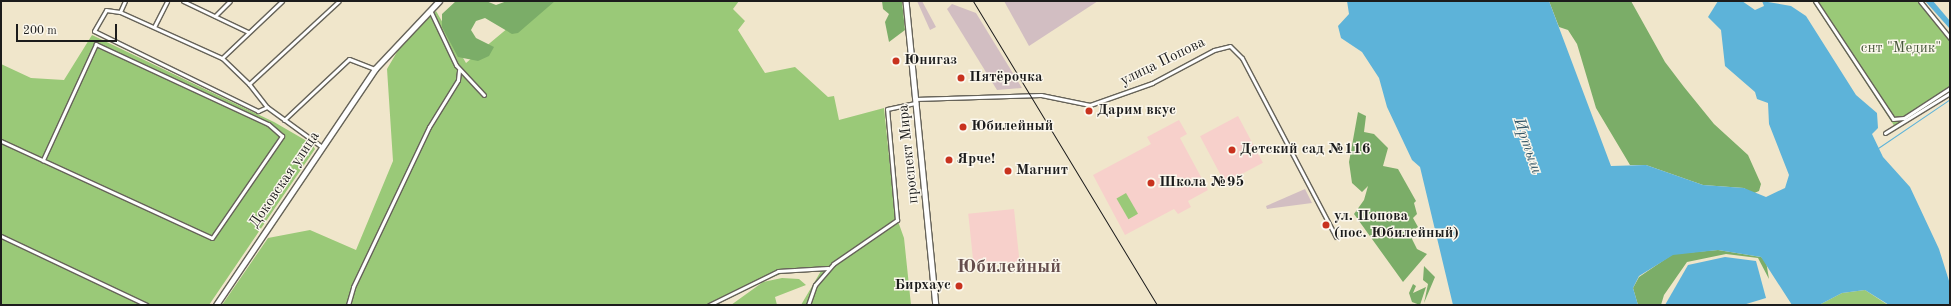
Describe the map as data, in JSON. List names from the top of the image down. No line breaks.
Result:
{"streets":{"street":["улица Попова","проспект Мира","Доковская улица"]},"crossings":[["улица Попова","проспект Мира"]],"districts":["Юбилейный"],"water":["Иртыш"],"parks":["снт \"Медик\""],"places":["Юнигаз","Пятёрочка","Дарим вкус","Юбилейный","Детский сад №116","Ярче!","Магнит","Школа №95","ул. Попова (пос. Юбилейный)","Бирхаус"],"scale_bar":"200 m"}
